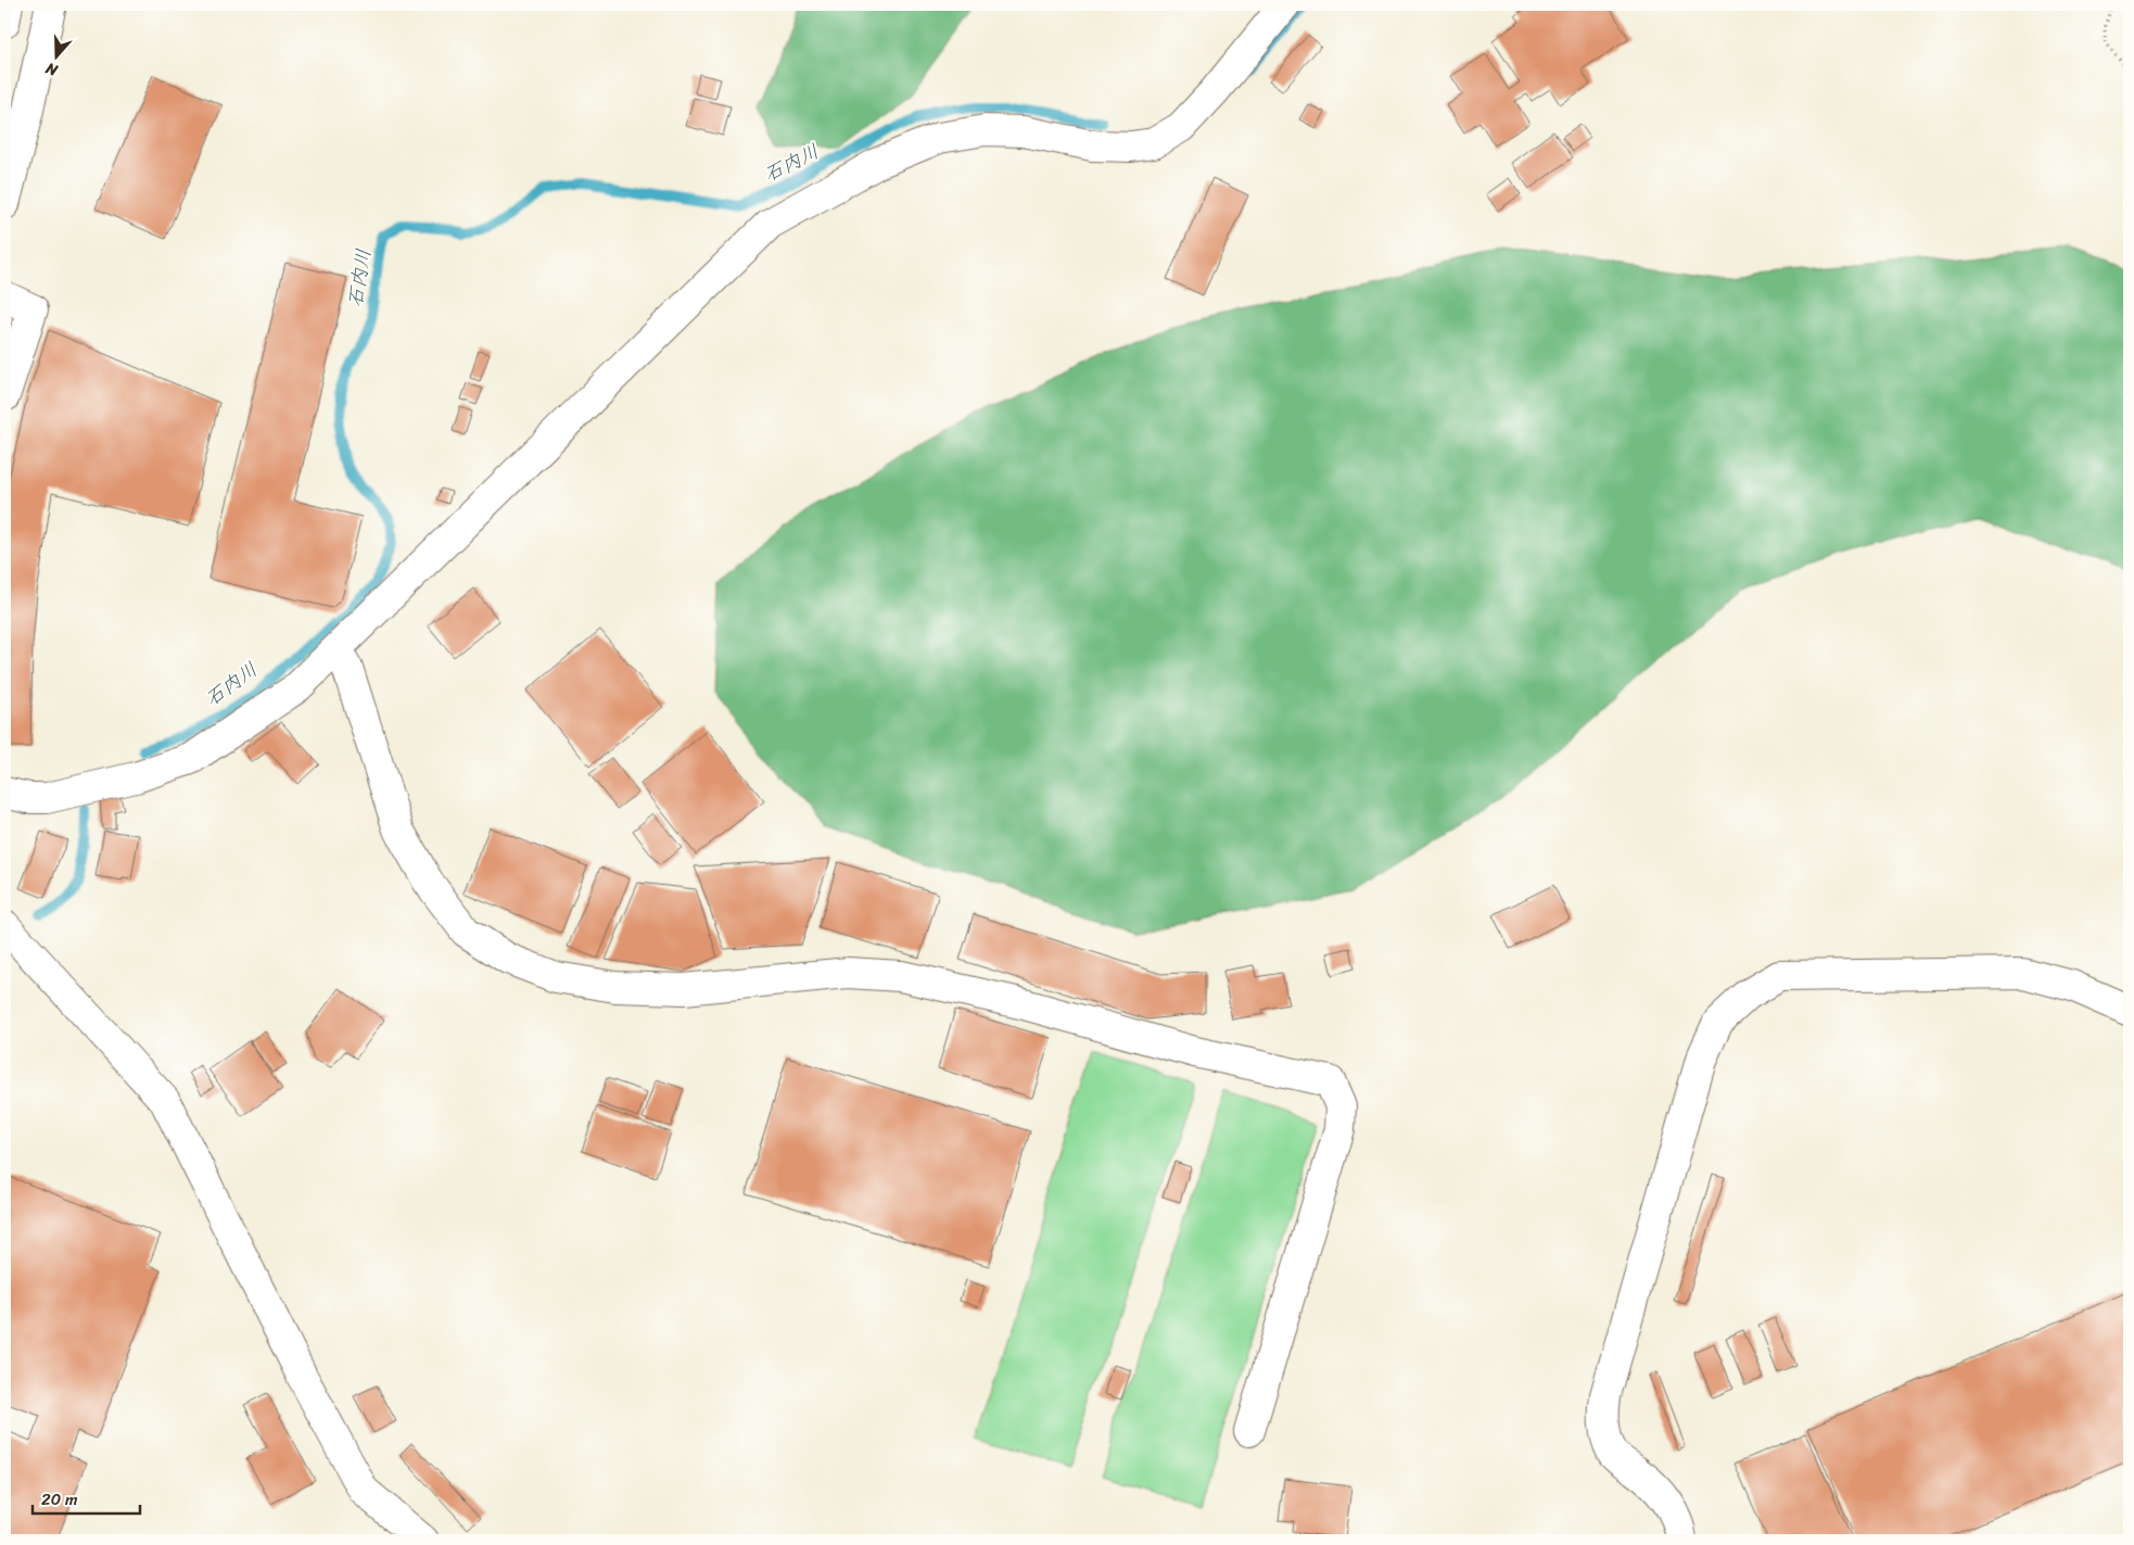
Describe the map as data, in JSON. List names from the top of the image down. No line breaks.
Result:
{"water":["石内川"],"scale_bar":"20 m","north":"bottom"}
